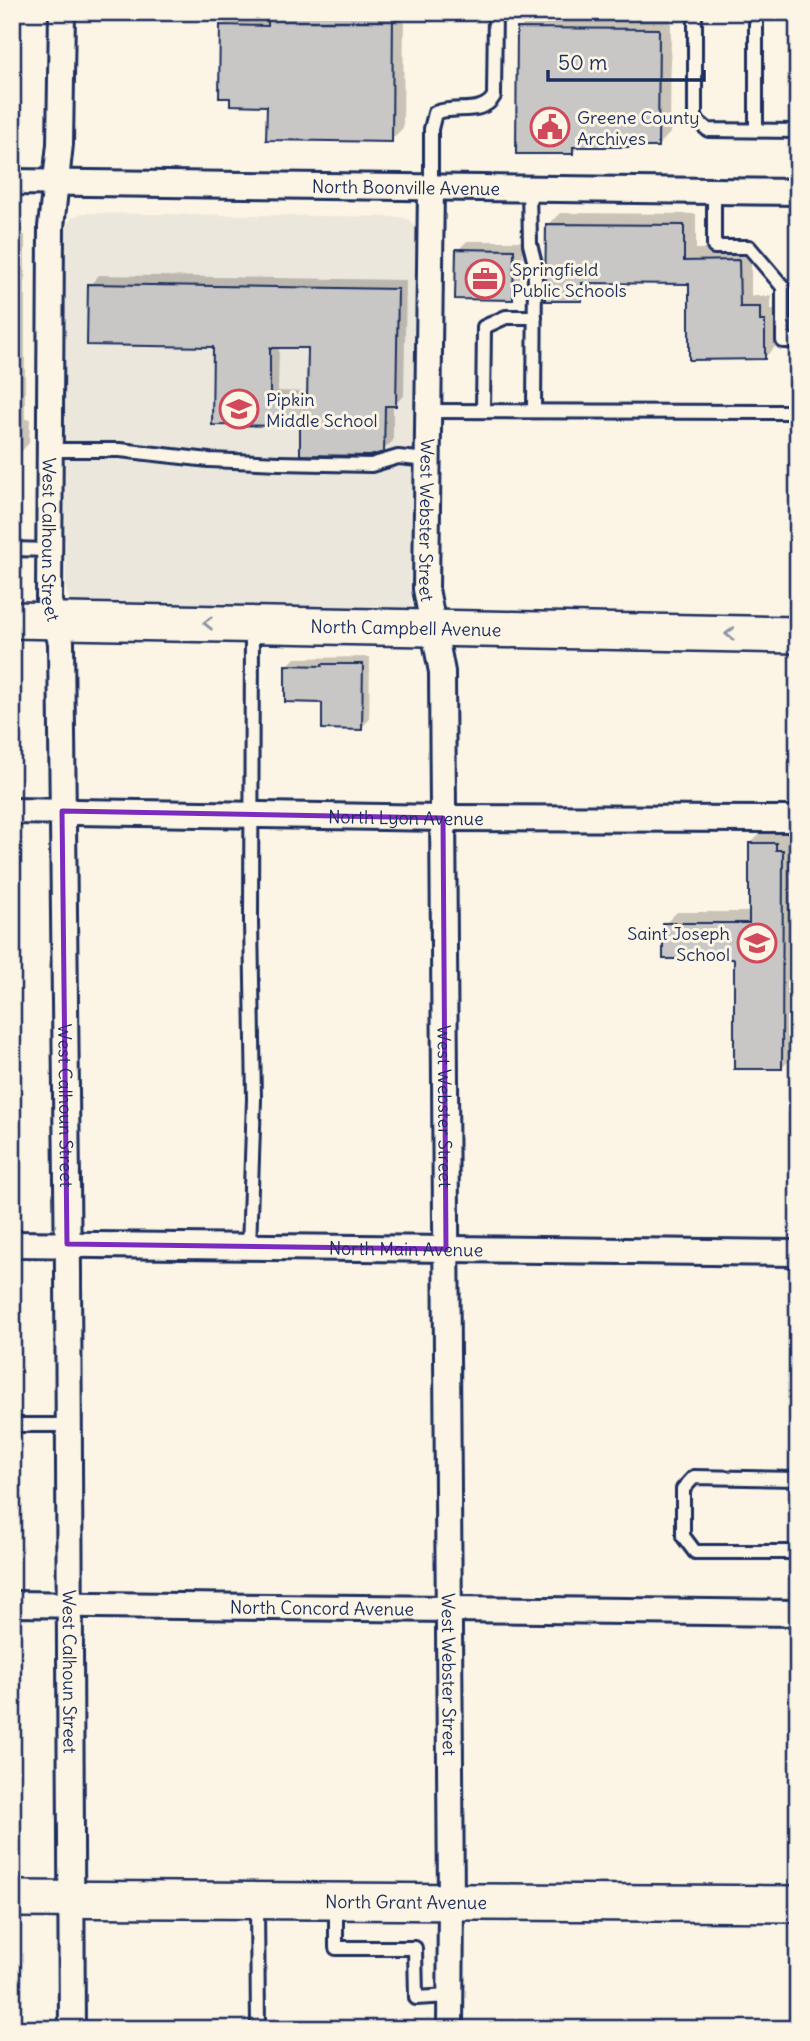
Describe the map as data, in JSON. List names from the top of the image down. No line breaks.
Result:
{"streets":{"main road":["North Campbell Avenue","North Grant Avenue"],"street":["North Boonville Avenue","West Webster Street","West Calhoun Street","North Lyon Avenue","North Main Avenue","North Concord Avenue"]},"crossings":[["North Boonville Avenue","West Webster Street"],["North Boonville Avenue","West Calhoun Street"],["West Webster Street","North Campbell Avenue"],["West Webster Street","North Lyon Avenue"],["West Webster Street","North Main Avenue"],["West Webster Street","North Concord Avenue"],["West Webster Street","North Grant Avenue"],["West Calhoun Street","North Campbell Avenue"],["West Calhoun Street","North Lyon Avenue"],["West Calhoun Street","North Main Avenue"],["West Calhoun Street","North Concord Avenue"],["West Calhoun Street","North Grant Avenue"]],"one_way":["North Campbell Avenue"],"places":{"public building":["Greene County Archives"],"office":["Springfield Public Schools"],"school or university":["Pipkin Middle School","Saint Joseph School"]},"scale_bar":"50 m"}
